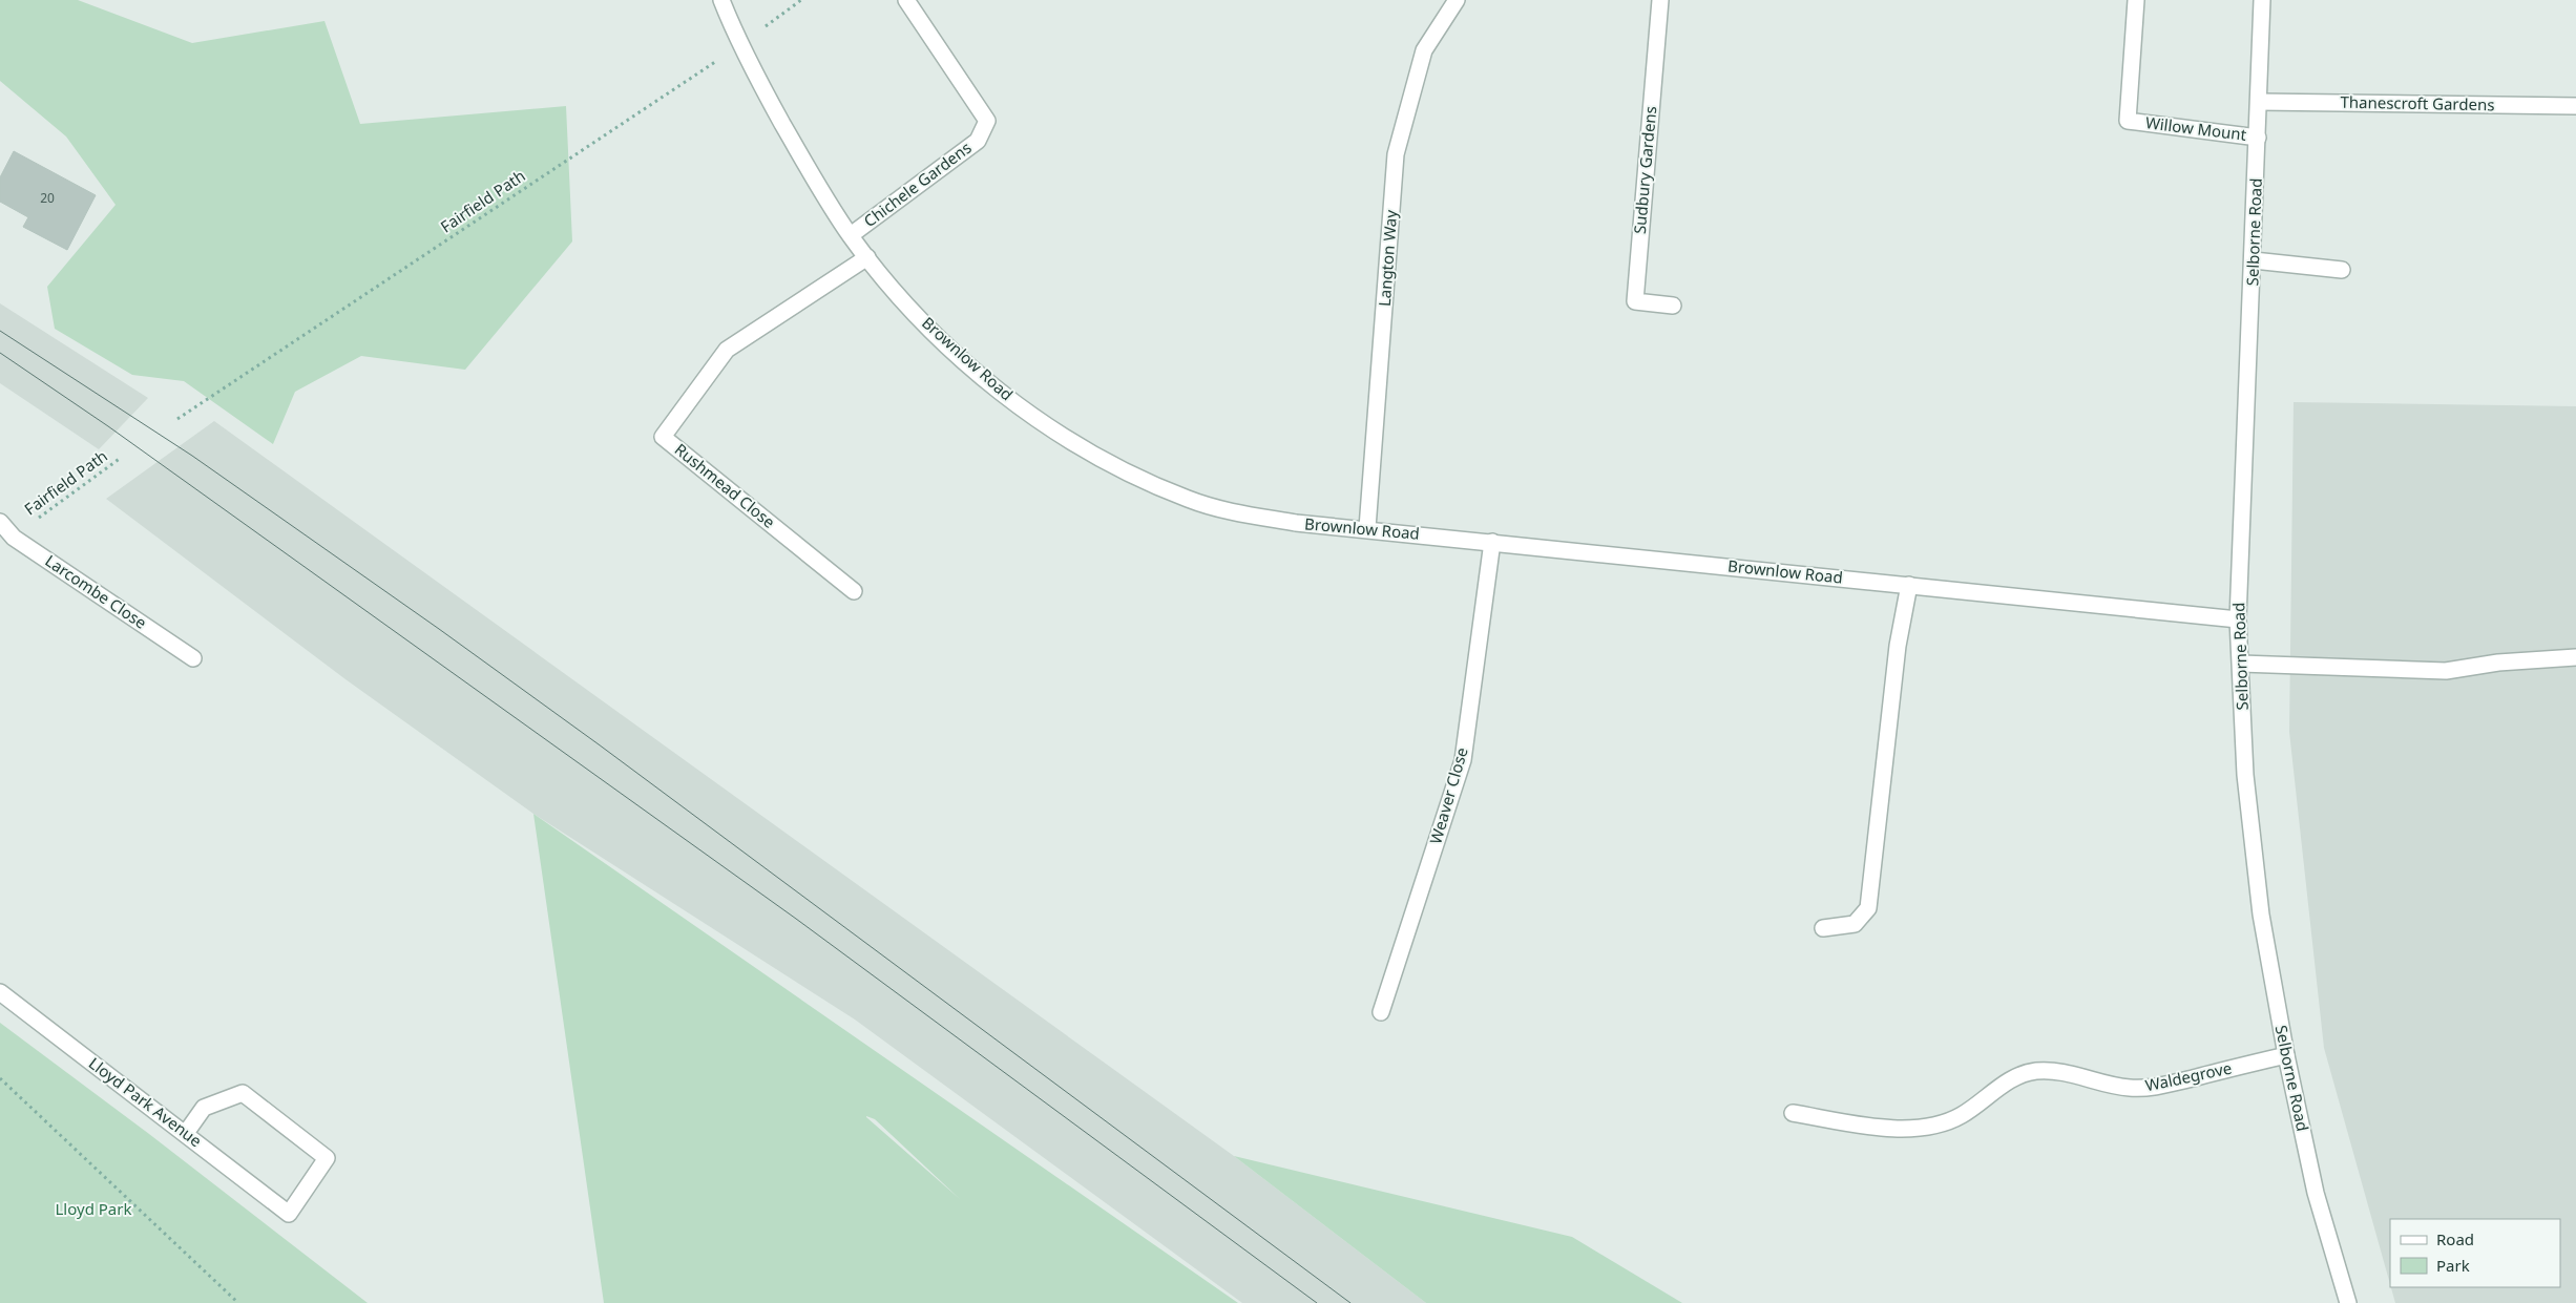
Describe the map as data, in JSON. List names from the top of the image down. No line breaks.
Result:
{"streets":{"street":["Thanescroft Gardens","Willow Mount","Sudbury Gardens","Chichele Gardens","Selborne Road","Langton Way","Brownlow Road","Rushmead Close","Larcombe Close","Weaver Close","Waldegrove","Lloyd Park Avenue"],"path":["Fairfield Path"]},"crossings":[["Thanescroft Gardens","Selborne Road"],["Willow Mount","Selborne Road"],["Chichele Gardens","Brownlow Road"],["Fairfield Path","Brownlow Road"],["Fairfield Path","Larcombe Close"],["Selborne Road","Brownlow Road"],["Selborne Road","Waldegrove"],["Langton Way","Brownlow Road"],["Brownlow Road","Rushmead Close"],["Brownlow Road","Weaver Close"]],"parks":["Lloyd Park"],"house_numbers":["20"],"legend":["Road","Park"]}
